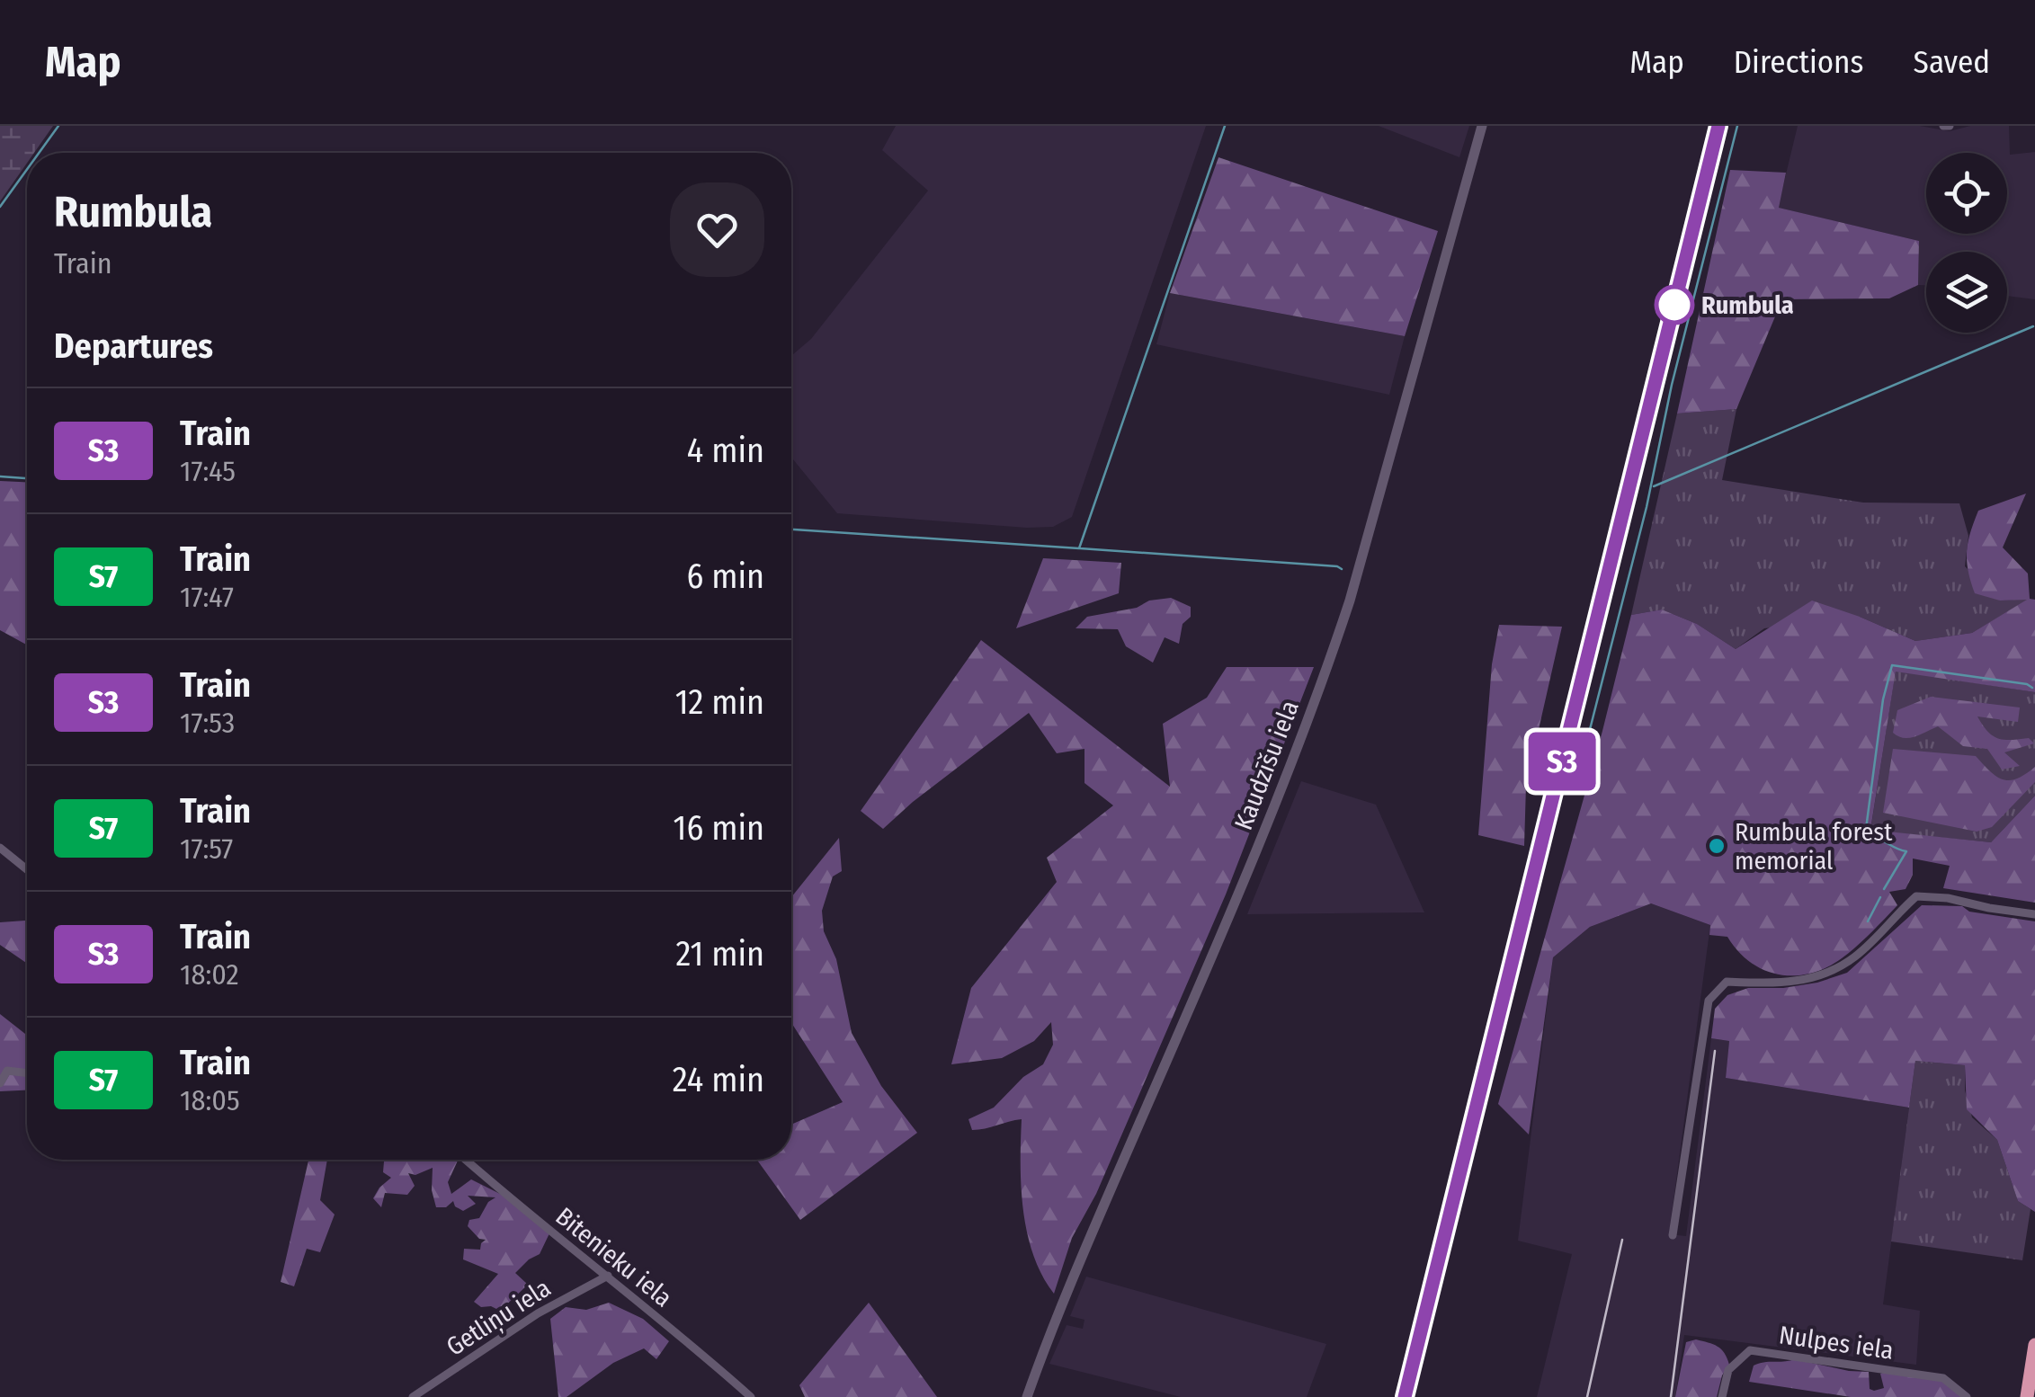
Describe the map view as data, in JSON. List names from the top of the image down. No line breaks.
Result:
{"streets":{"street":["Kaudzīšu iela","Bitenieku iela","Getliņu iela","Nulpes iela"]},"crossings":[["Bitenieku iela","Getliņu iela"]],"places":["Rumbula","Rumbula forest memorial"],"page":{"header":"Map","nav":["Map","Directions","Saved"],"on_map":"S3","heading":[["Rumbula","Train"],"Departures"],"list":[{"mark":"S3","name":"Train","note":"17:45","value":"4 min"},{"mark":"S7","name":"Train","note":"17:47","value":"6 min"},{"mark":"S3","name":"Train","note":"17:53","value":"12 min"},{"mark":"S7","name":"Train","note":"17:57","value":"16 min"},{"mark":"S3","name":"Train","note":"18:02","value":"21 min"},{"mark":"S7","name":"Train","note":"18:05","value":"24 min"}]}}
